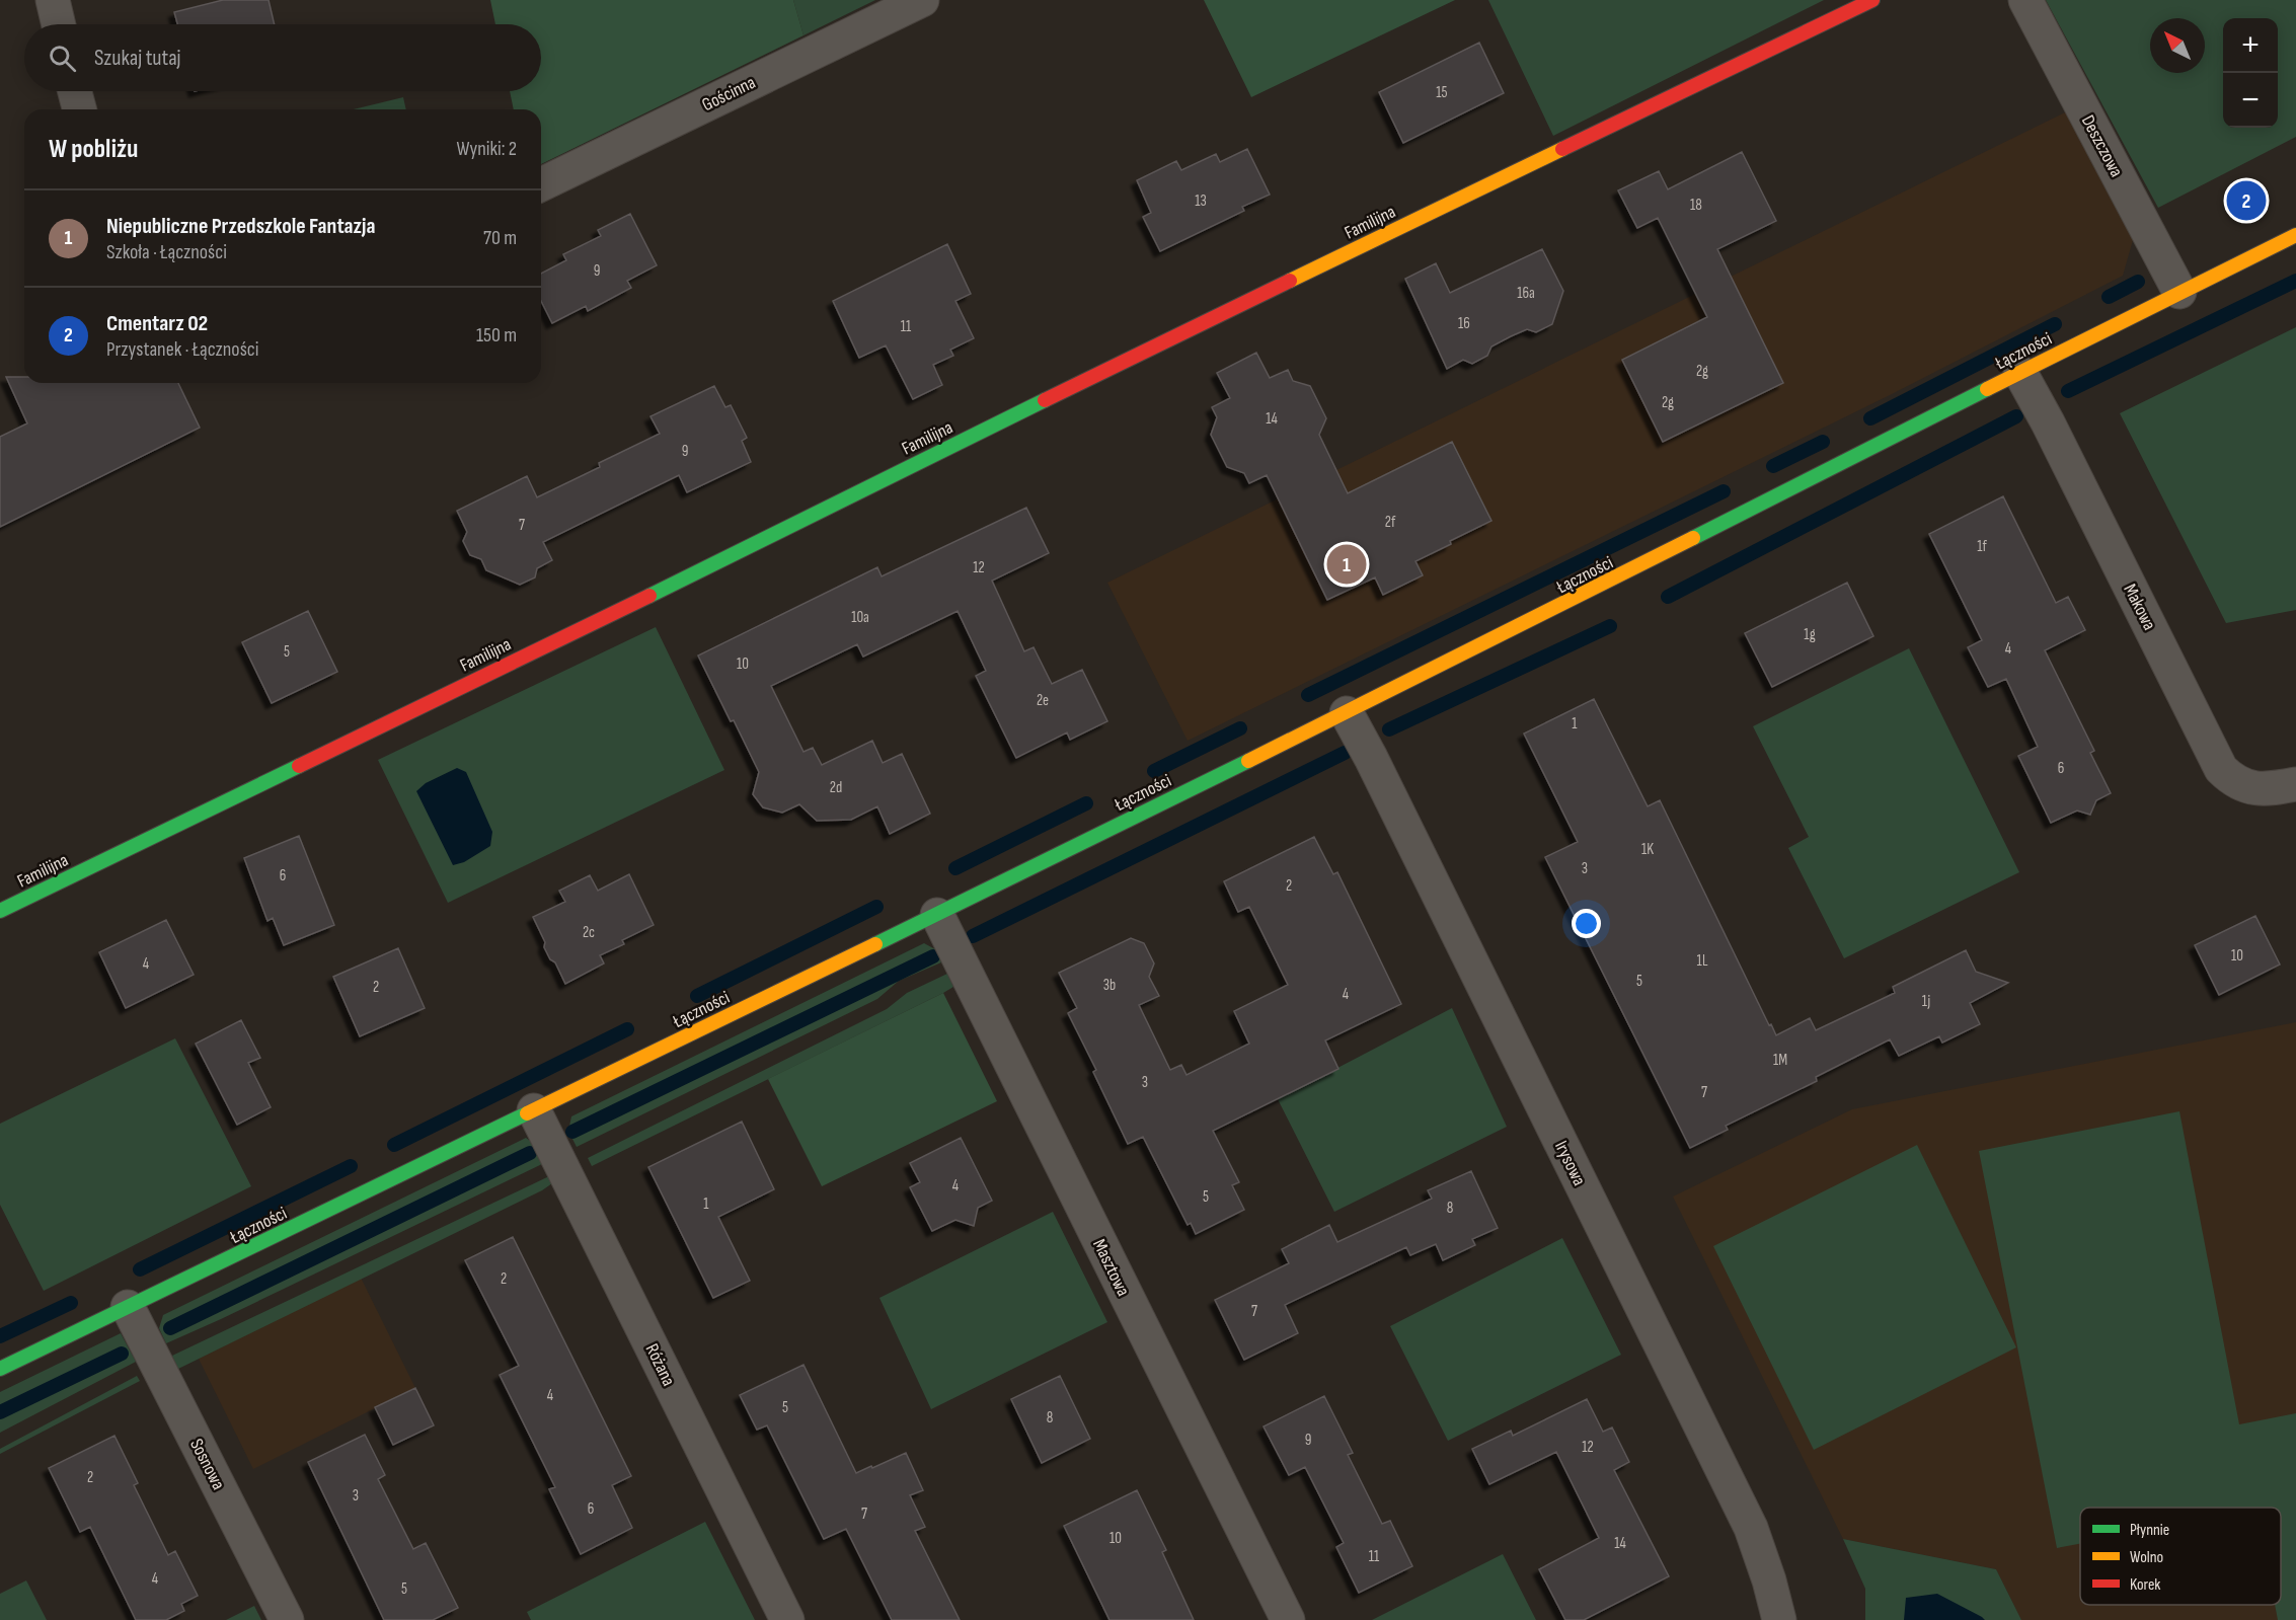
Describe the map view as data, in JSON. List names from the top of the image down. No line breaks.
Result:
{"streets":{"street":["Gościnna","Deszczowa","Familijna","Łączności","Makowa","Irysowa","Masztowa","Różana","Sosnowa"]},"crossings":[["Deszczowa","Łączności"],["Łączności","Makowa"],["Łączności","Irysowa"],["Łączności","Masztowa"],["Łączności","Różana"],["Łączności","Sosnowa"]],"house_numbers":["15","13","18","9","16a","16","11","2g","2g","14","9","2f","7","1f","12","10a","1g","4","5","10","2e","1","6","2d","1K","3","6","2","2c","10","1L","4","5","3b","2","4","1j","1M","3","7","4","5","1","8","2","7","4","5","8","9","12","2","3","6","7","10","14","11","4","5"],"legend":["Płynnie","Wolno","Korek"],"north":"top left","page":{"map_buttons":["+","−"],"search":"Szukaj tutaj","heading":["W pobliżu","Wyniki: 2"],"pins":["2","1"],"list":[{"mark":"1","name":"Niepubliczne Przedszkole Fantazja","note":"Szkoła · Łączności","value":"70 m"},{"mark":"2","name":"Cmentarz 02","note":"Przystanek · Łączności","value":"150 m"}]}}
